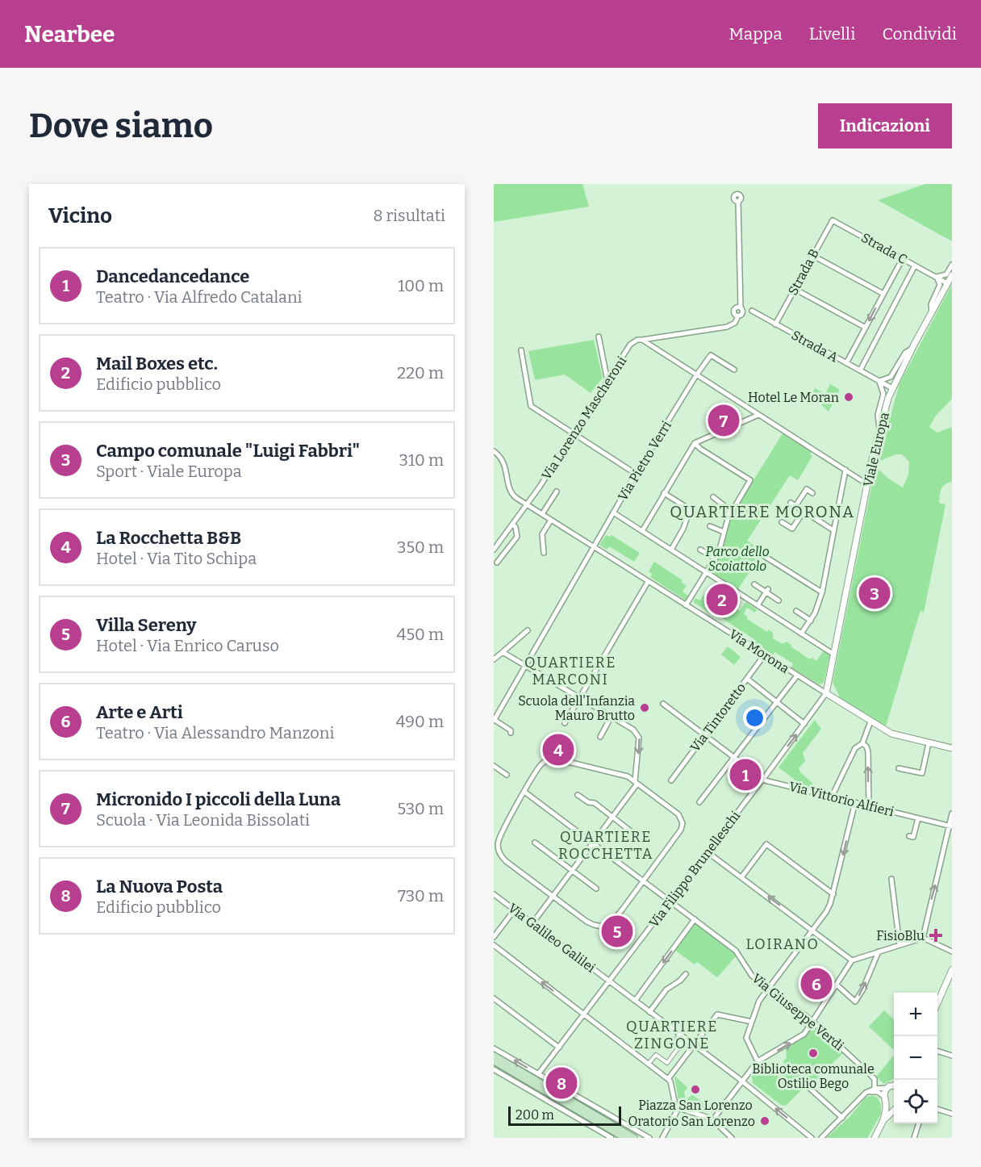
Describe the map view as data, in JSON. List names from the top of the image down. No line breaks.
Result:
{"streets":{"main road":["Viale Europa","Via Morona"],"street":["Strada C","Strada B","Strada A","Via Lorenzo Mascheroni","Via Pietro Verri","Via Tintoretto","Via Vittorio Alfieri","Via Filippo Brunelleschi","Via Galileo Galilei","Via Giuseppe Verdi"]},"crossings":[["Strada C","Strada B"],["Strada C","Viale Europa"],["Strada B","Strada A"],["Strada A","Viale Europa"],["Via Lorenzo Mascheroni","Via Morona"],["Viale Europa","Via Morona"],["Viale Europa","Via Filippo Brunelleschi"],["Via Pietro Verri","Via Morona"],["Via Morona","Via Tintoretto"],["Via Morona","Via Filippo Brunelleschi"],["Via Vittorio Alfieri","Via Filippo Brunelleschi"],["Via Filippo Brunelleschi","Via Galileo Galilei"],["Via Filippo Brunelleschi","Via Giuseppe Verdi"]],"districts":["QUARTIERE MORONA","QUARTIERE MARCONI","QUARTIERE ROCCHETTA","LOIRANO","QUARTIERE ZINGONE"],"parks":["Parco dello Scoiattolo"],"places":{"other":["Hotel Le Moran","Scuola dell'Infanzia Mauro Brutto","Biblioteca comunale Ostilio Bego","Piazza San Lorenzo","Oratorio San Lorenzo"],"health":["FisioBlu"]},"scale_bar":"200 m","page":{"header":"Nearbee","nav":["Mappa","Livelli","Condividi"],"buttons":"Indicazioni","title":"Dove siamo","heading":["Vicino","8 risultati"],"list":[{"mark":"1","name":"Dancedancedance","note":"Teatro · Via Alfredo Catalani","value":"100 m"},{"mark":"2","name":"Mail Boxes etc.","note":"Edificio pubblico","value":"220 m"},{"mark":"3","name":"Campo comunale \"Luigi Fabbri\"","note":"Sport · Viale Europa","value":"310 m"},{"mark":"4","name":"La Rocchetta B&B","note":"Hotel · Via Tito Schipa","value":"350 m"},{"mark":"5","name":"Villa Sereny","note":"Hotel · Via Enrico Caruso","value":"450 m"},{"mark":"6","name":"Arte e Arti","note":"Teatro · Via Alessandro Manzoni","value":"490 m"},{"mark":"7","name":"Micronido I piccoli della Luna","note":"Scuola · Via Leonida Bissolati","value":"530 m"},{"mark":"8","name":"La Nuova Posta","note":"Edificio pubblico","value":"730 m"}],"pins":["7","3","2","4","1","5","6","8"],"map_buttons":["+","−"],"scale":"200 m"}}
